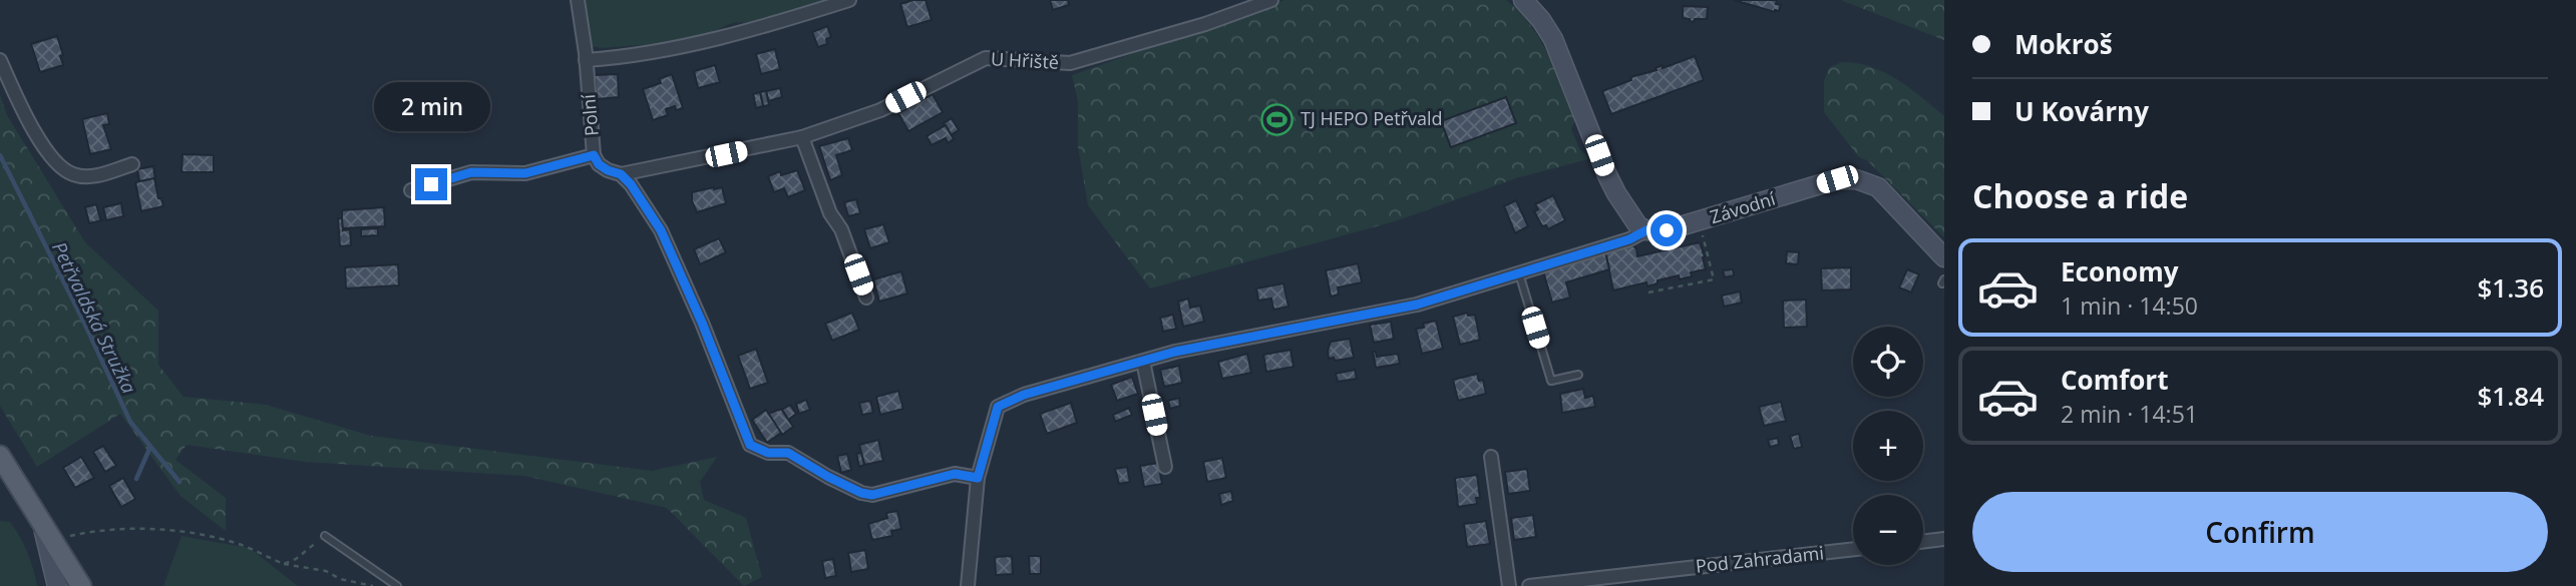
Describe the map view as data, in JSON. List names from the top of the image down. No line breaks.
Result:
{"streets":{"street":["U Hřiště","Polní","Závodní","Pod Zahradami"]},"crossings":[["U Hřiště","Polní"]],"water":["Petřvaldská Stružka"],"places":{"sports":["TJ HEPO Petřvald"]},"page":{"banner":["Mokroš","U Kovárny"],"bubble":"2 min","heading":"Choose a ride","list":[{"name":"Economy","note":"1 min · 14:50","value":"$1.36"},{"name":"Comfort","note":"2 min · 14:51","value":"$1.84"}],"map_buttons":["+","−"],"buttons":"Confirm"}}
